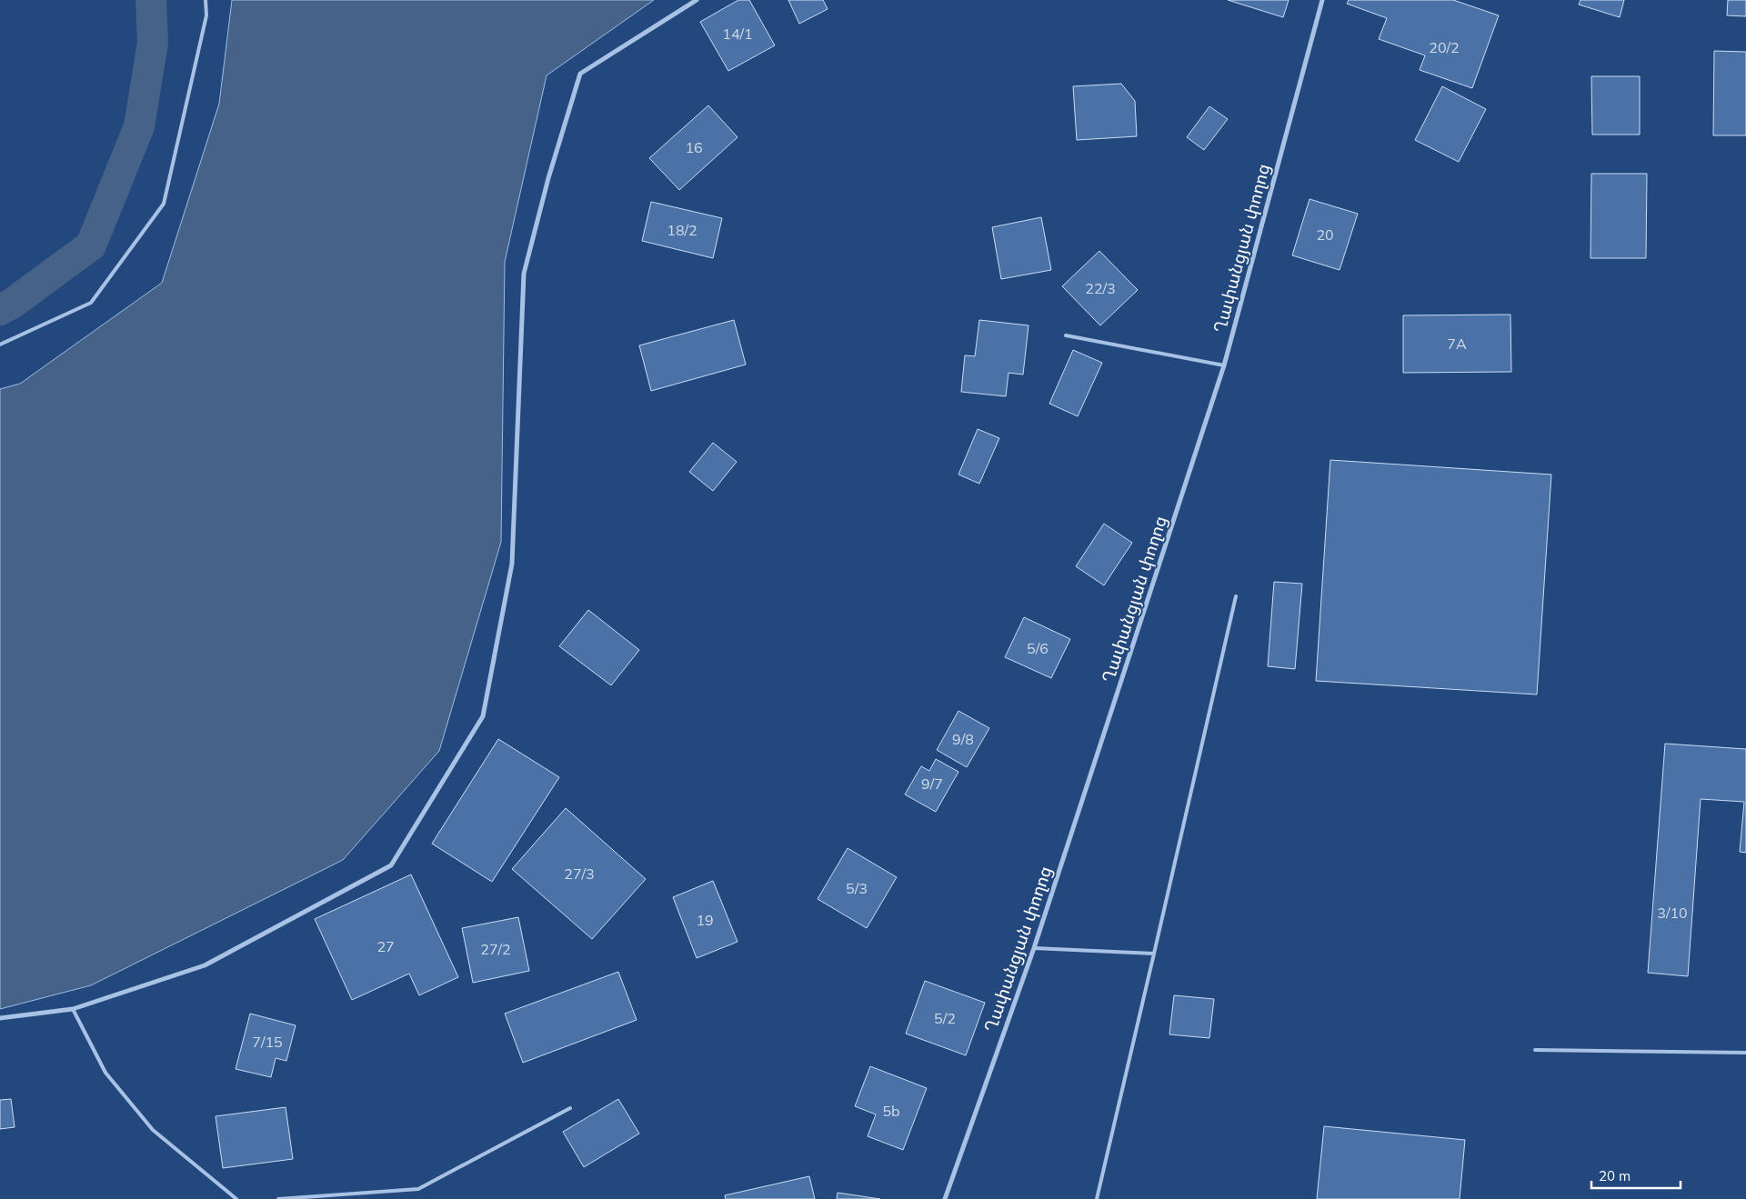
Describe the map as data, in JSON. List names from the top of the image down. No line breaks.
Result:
{"streets":{"street":["Ղափանցյան փողոց"]},"house_numbers":["14/1","20/2","16","18/2","20","22/3","7A","5/6","9/8","9/7","27/3","5/3","3/10","19","27","27/2","5/2","7/15","5b"],"scale_bar":"20 m"}
